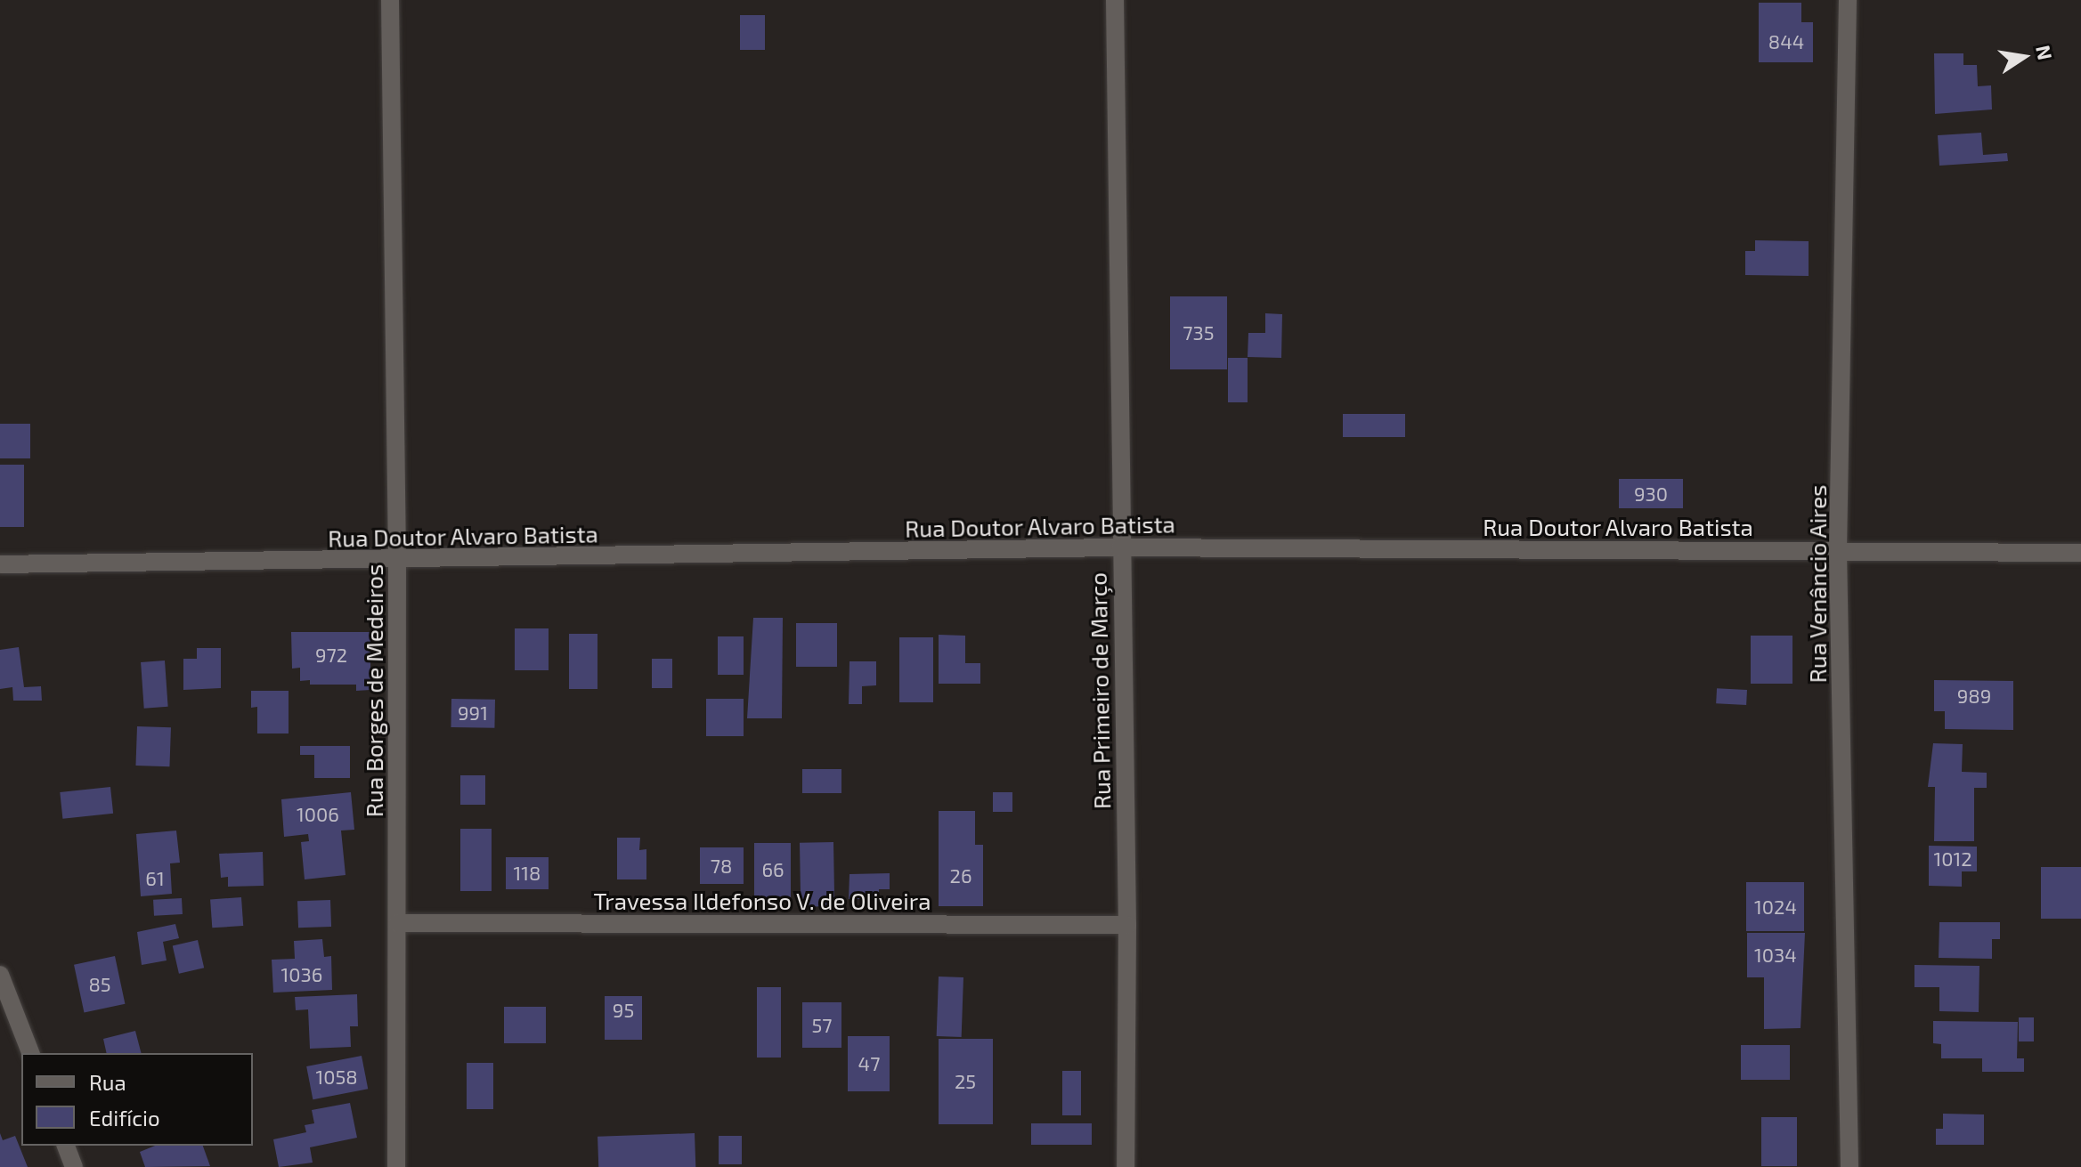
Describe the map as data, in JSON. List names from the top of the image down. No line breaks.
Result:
{"streets":{"street":["Rua Doutor Alvaro Batista","Rua Venâncio Aires","Rua Borges de Medeiros","Rua Primeiro de Março","Travessa Ildefonso V. de Oliveira"]},"crossings":[["Rua Doutor Alvaro Batista","Rua Venâncio Aires"],["Rua Doutor Alvaro Batista","Rua Borges de Medeiros"],["Rua Doutor Alvaro Batista","Rua Primeiro de Março"],["Rua Borges de Medeiros","Travessa Ildefonso V. de Oliveira"],["Rua Primeiro de Março","Travessa Ildefonso V. de Oliveira"]],"house_numbers":["844","735","930","972","989","991","1006","1012","78","66","118","26","61","1024","1034","1036","85","95","57","47","1058","25"],"legend":["Rua","Edifício"],"north":"right"}
